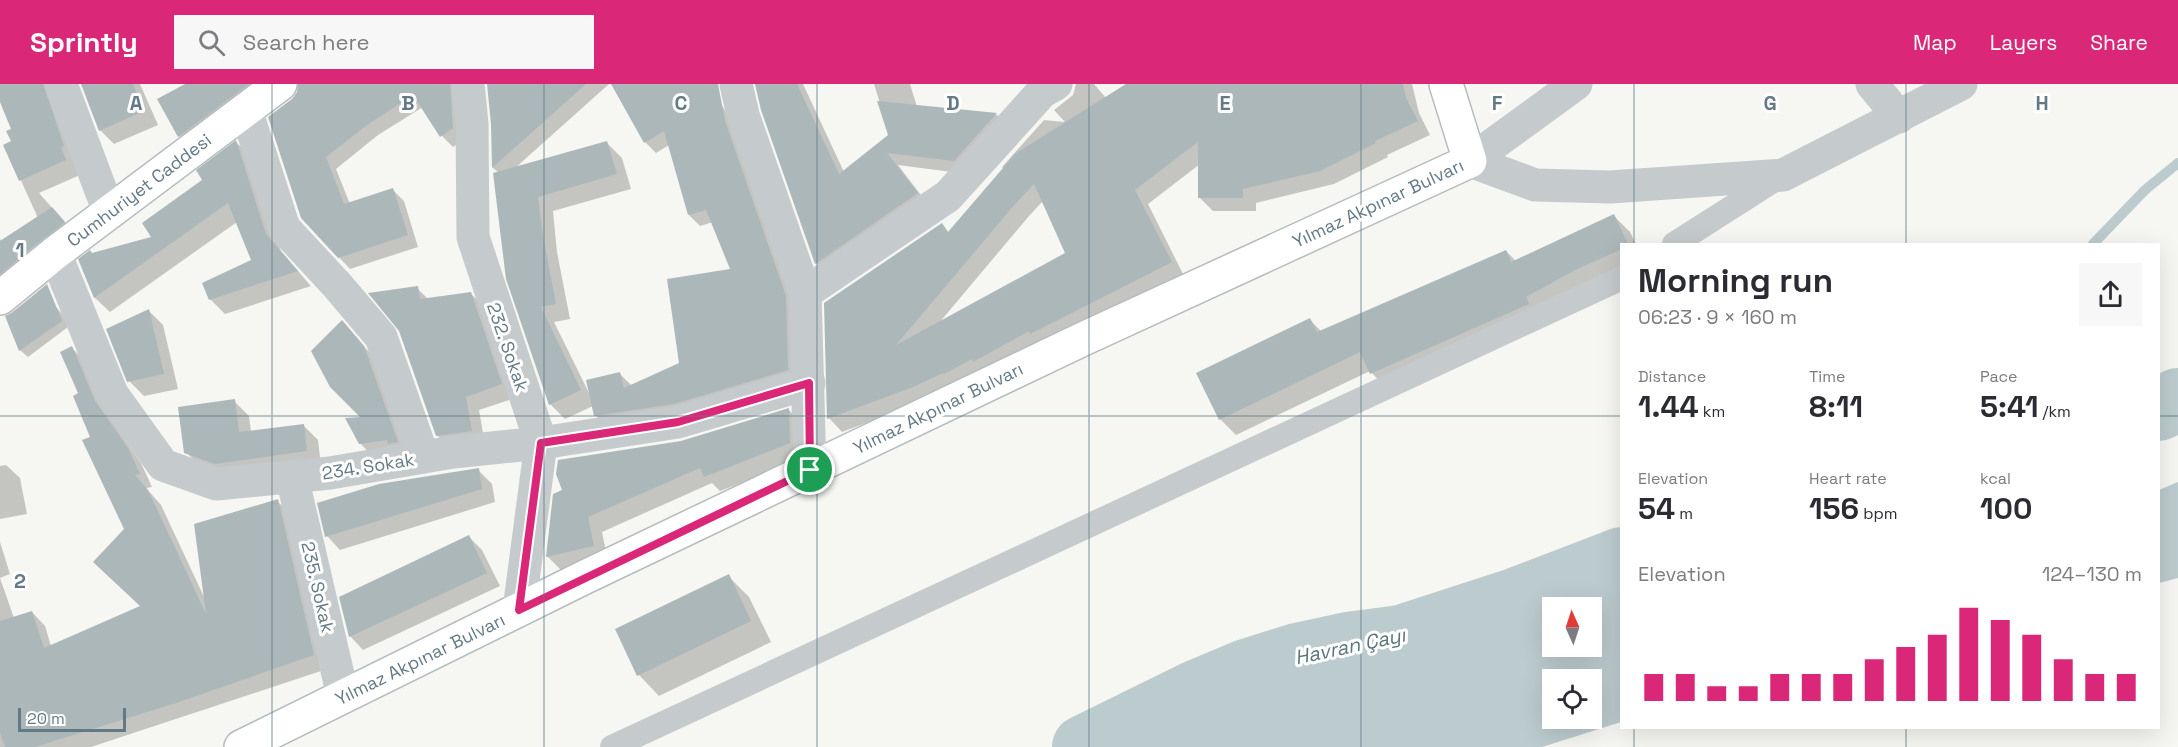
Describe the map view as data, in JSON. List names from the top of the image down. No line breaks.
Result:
{"streets":{"main road":["Cumhuriyet Caddesi","Yılmaz Akpınar Bulvarı"],"street":["232. Sokak","234. Sokak","235. Sokak"]},"crossings":[["Cumhuriyet Caddesi","234. Sokak"],["Yılmaz Akpınar Bulvarı","232. Sokak"],["Yılmaz Akpınar Bulvarı","235. Sokak"],["232. Sokak","234. Sokak"],["234. Sokak","235. Sokak"]],"water":["Havran Çayı"],"scale_bar":"20 m","north":"top","page":{"header":"Sprintly","search":"Search here","nav":["Map","Layers","Share"],"heading":["Morning run","06:23 · 9 × 160 m"],"stats":[["Distance","1.44 km"],["Time","8:11"],["Pace","5:41 /km"],["Elevation","54 m"],["Heart rate","156 bpm"],["kcal","100"]],"chart":["Elevation","124–130 m"],"scale":"20 m"},"grid":{"columns":["A","B","C","D","E","F","G","H"],"rows":["1","2"]}}
